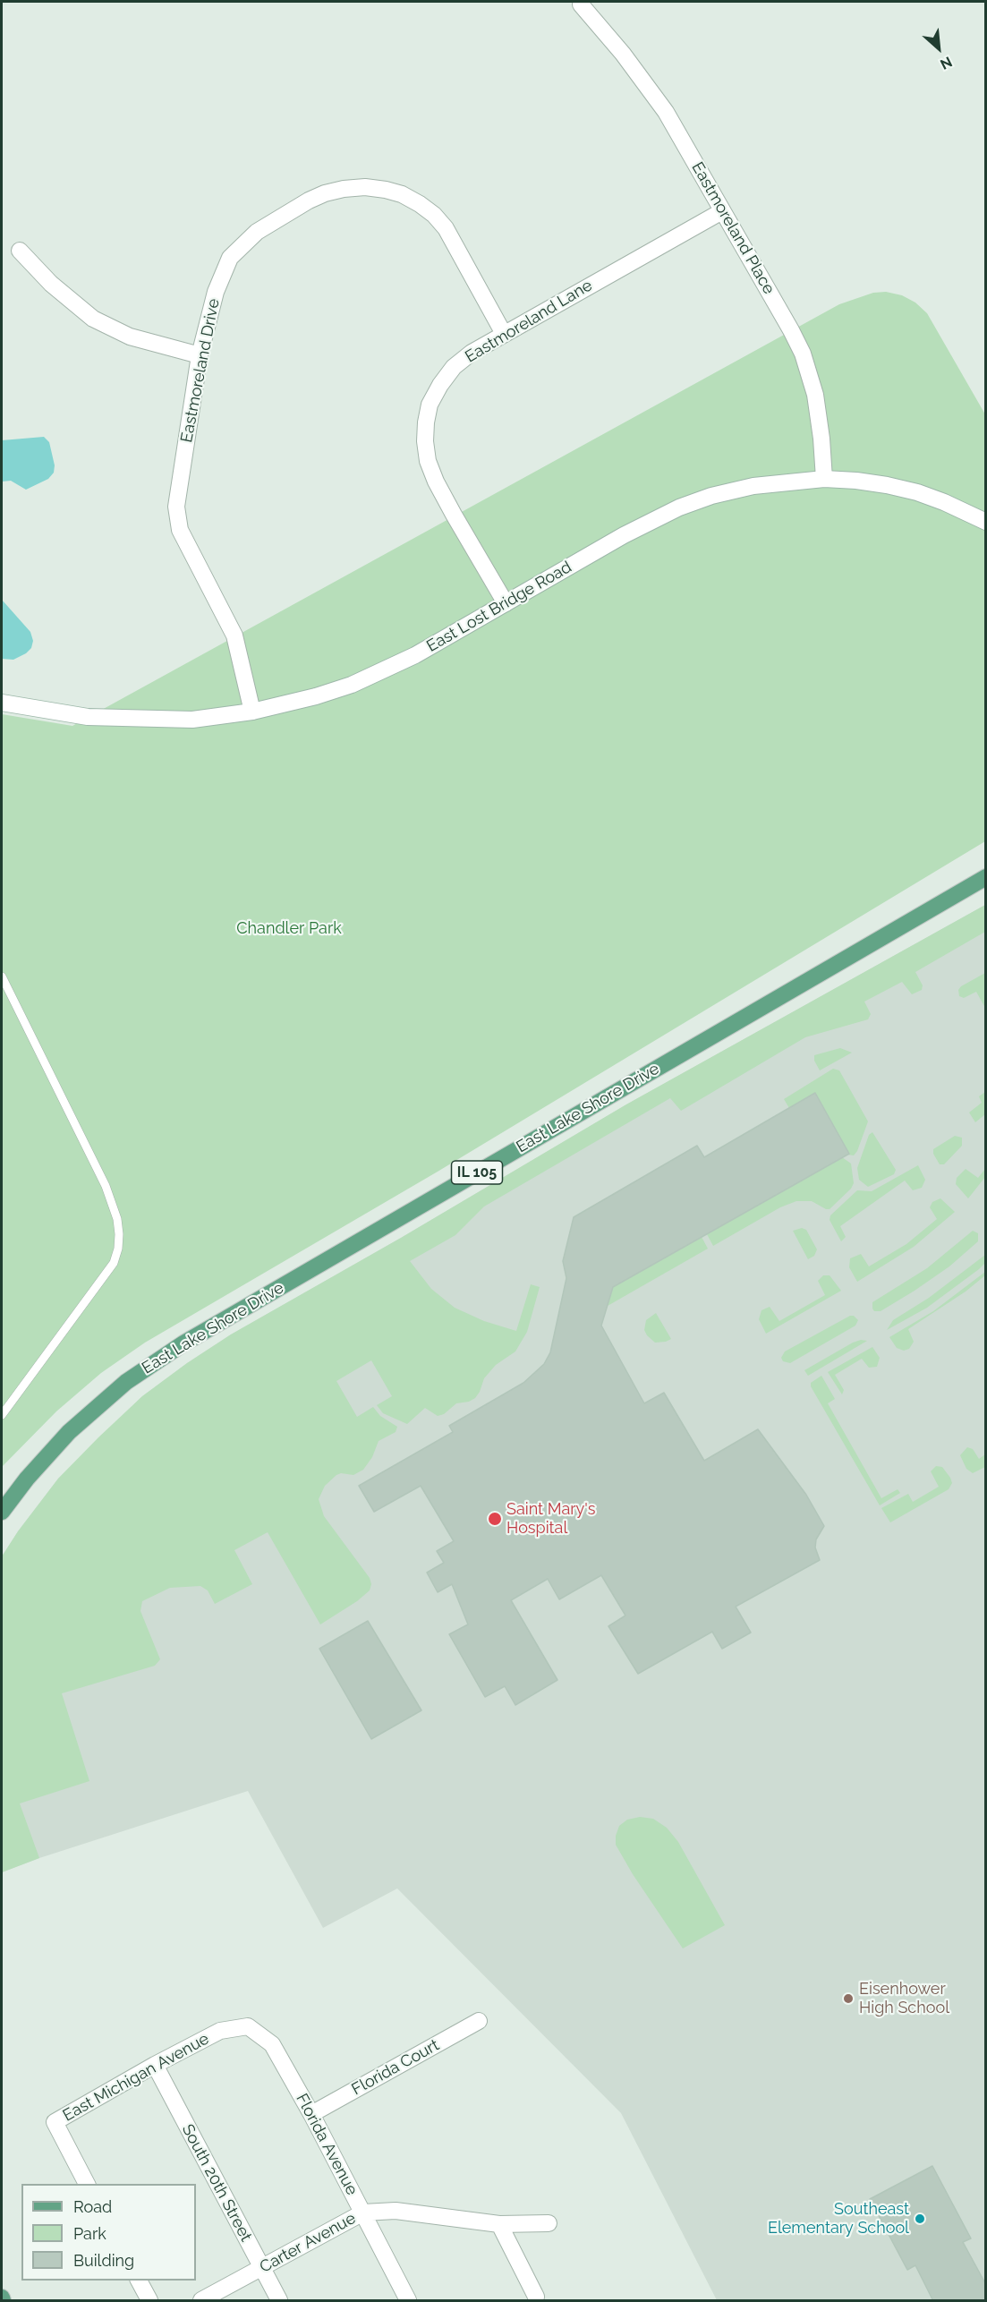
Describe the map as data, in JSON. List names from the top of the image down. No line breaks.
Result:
{"streets":{"main road":["East Lake Shore Drive","IL 105"],"street":["Eastmoreland Place","Eastmoreland Lane","Eastmoreland Drive","East Lost Bridge Road","Florida Court","East Michigan Avenue","Florida Avenue","South 20th Street","Carter Avenue"]},"crossings":[["Eastmoreland Place","Eastmoreland Lane"],["Eastmoreland Place","East Lost Bridge Road"],["Eastmoreland Lane","Eastmoreland Drive"],["Eastmoreland Lane","East Lost Bridge Road"],["Eastmoreland Drive","East Lost Bridge Road"],["Florida Court","Florida Avenue"],["East Michigan Avenue","Florida Avenue"],["East Michigan Avenue","South 20th Street"],["Florida Avenue","Carter Avenue"],["South 20th Street","Carter Avenue"]],"parks":["Chandler Park"],"places":["Saint Mary's Hospital","Eisenhower High School","Southeast Elementary School"],"legend":["Road","Park","Building"],"north":"bottom right"}
